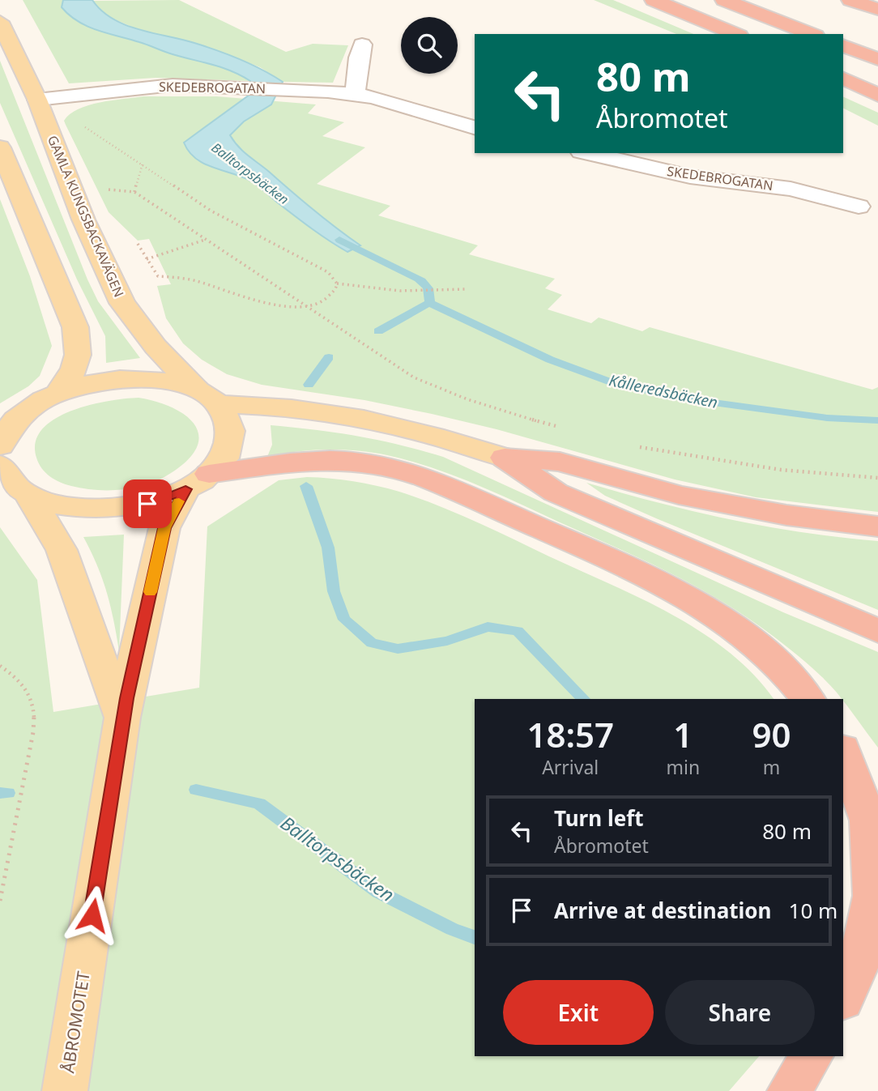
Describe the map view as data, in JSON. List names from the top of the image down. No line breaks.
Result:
{"streets":{"main road":["GAMLA KUNGSBACKAVÄGEN","ÅBROMOTET"],"lane":["SKEDEBROGATAN"]},"crossings":[["SKEDEBROGATAN","GAMLA KUNGSBACKAVÄGEN"],["GAMLA KUNGSBACKAVÄGEN","ÅBROMOTET"]],"water":["Balltorpsbäcken","Kålleredsbäcken"],"page":{"turn":["80 m","Åbromotet"],"eta":["18:57","Arrival","1","min","90","m"],"list":[{"name":"Turn left","note":"Åbromotet","value":"80 m"},{"name":"Arrive at destination","value":"10 m"}],"buttons":["Exit","Share"]}}
